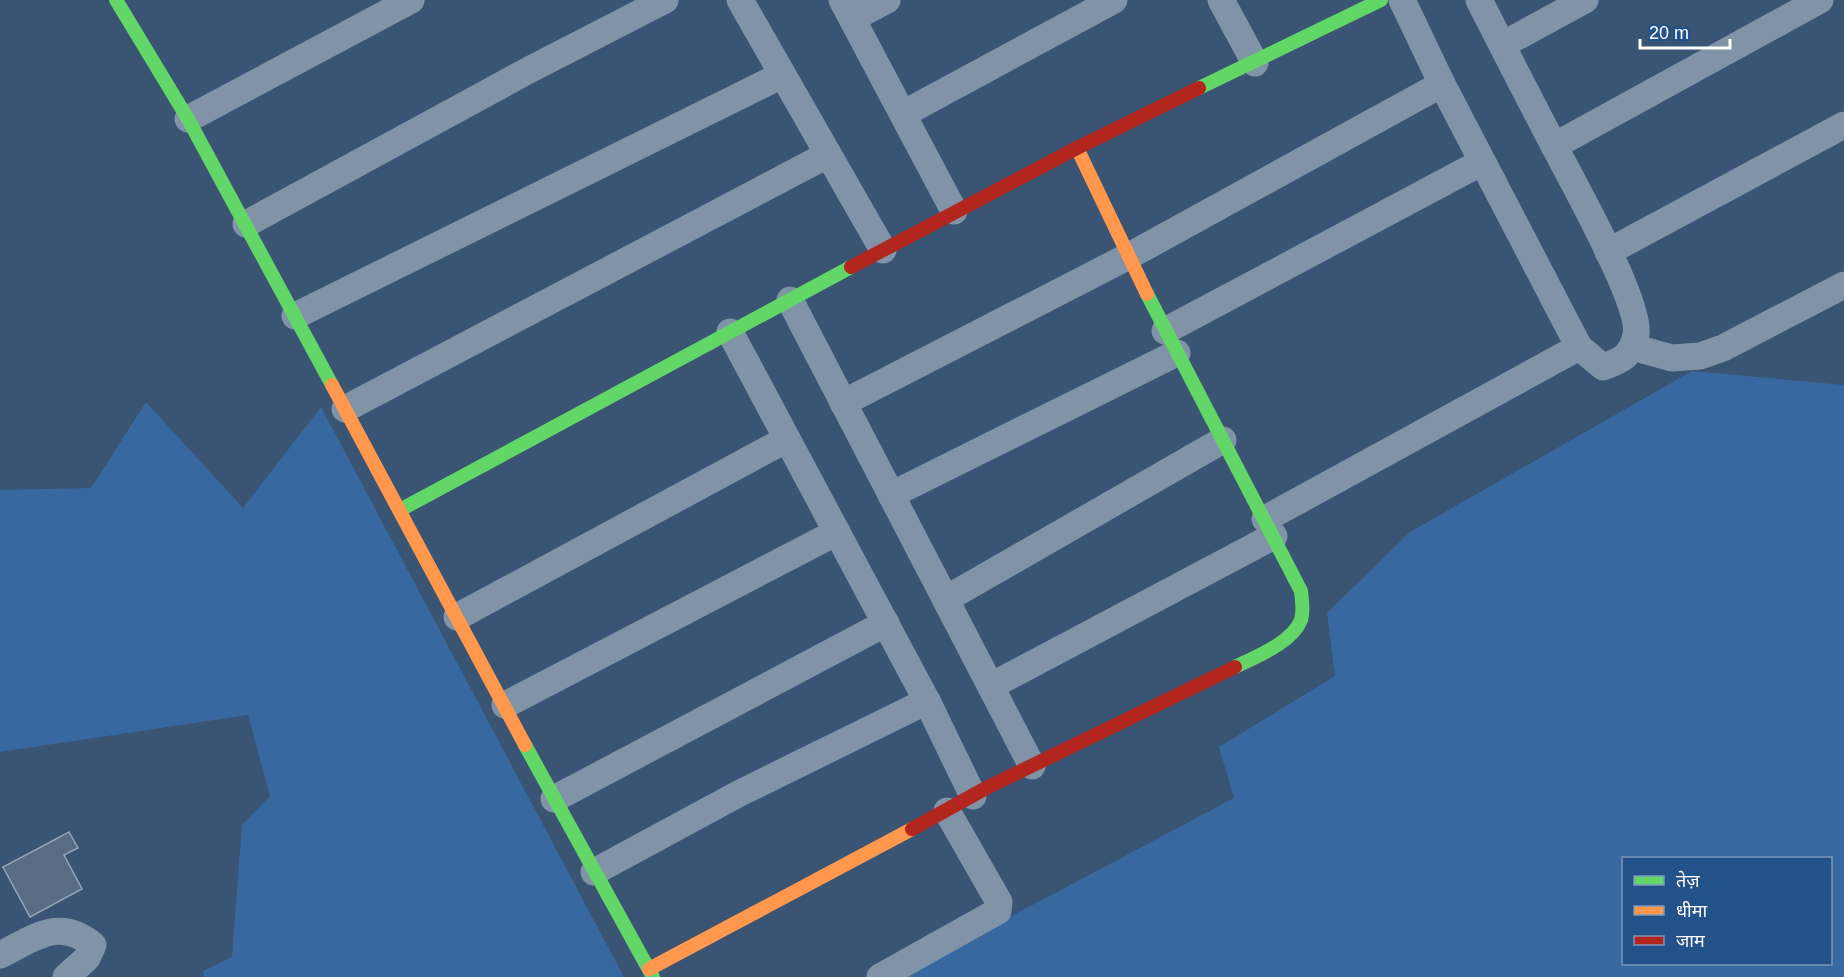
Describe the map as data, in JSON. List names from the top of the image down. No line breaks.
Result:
{"legend":["तेज़","धीमा","जाम"],"scale_bar":"20 m"}
